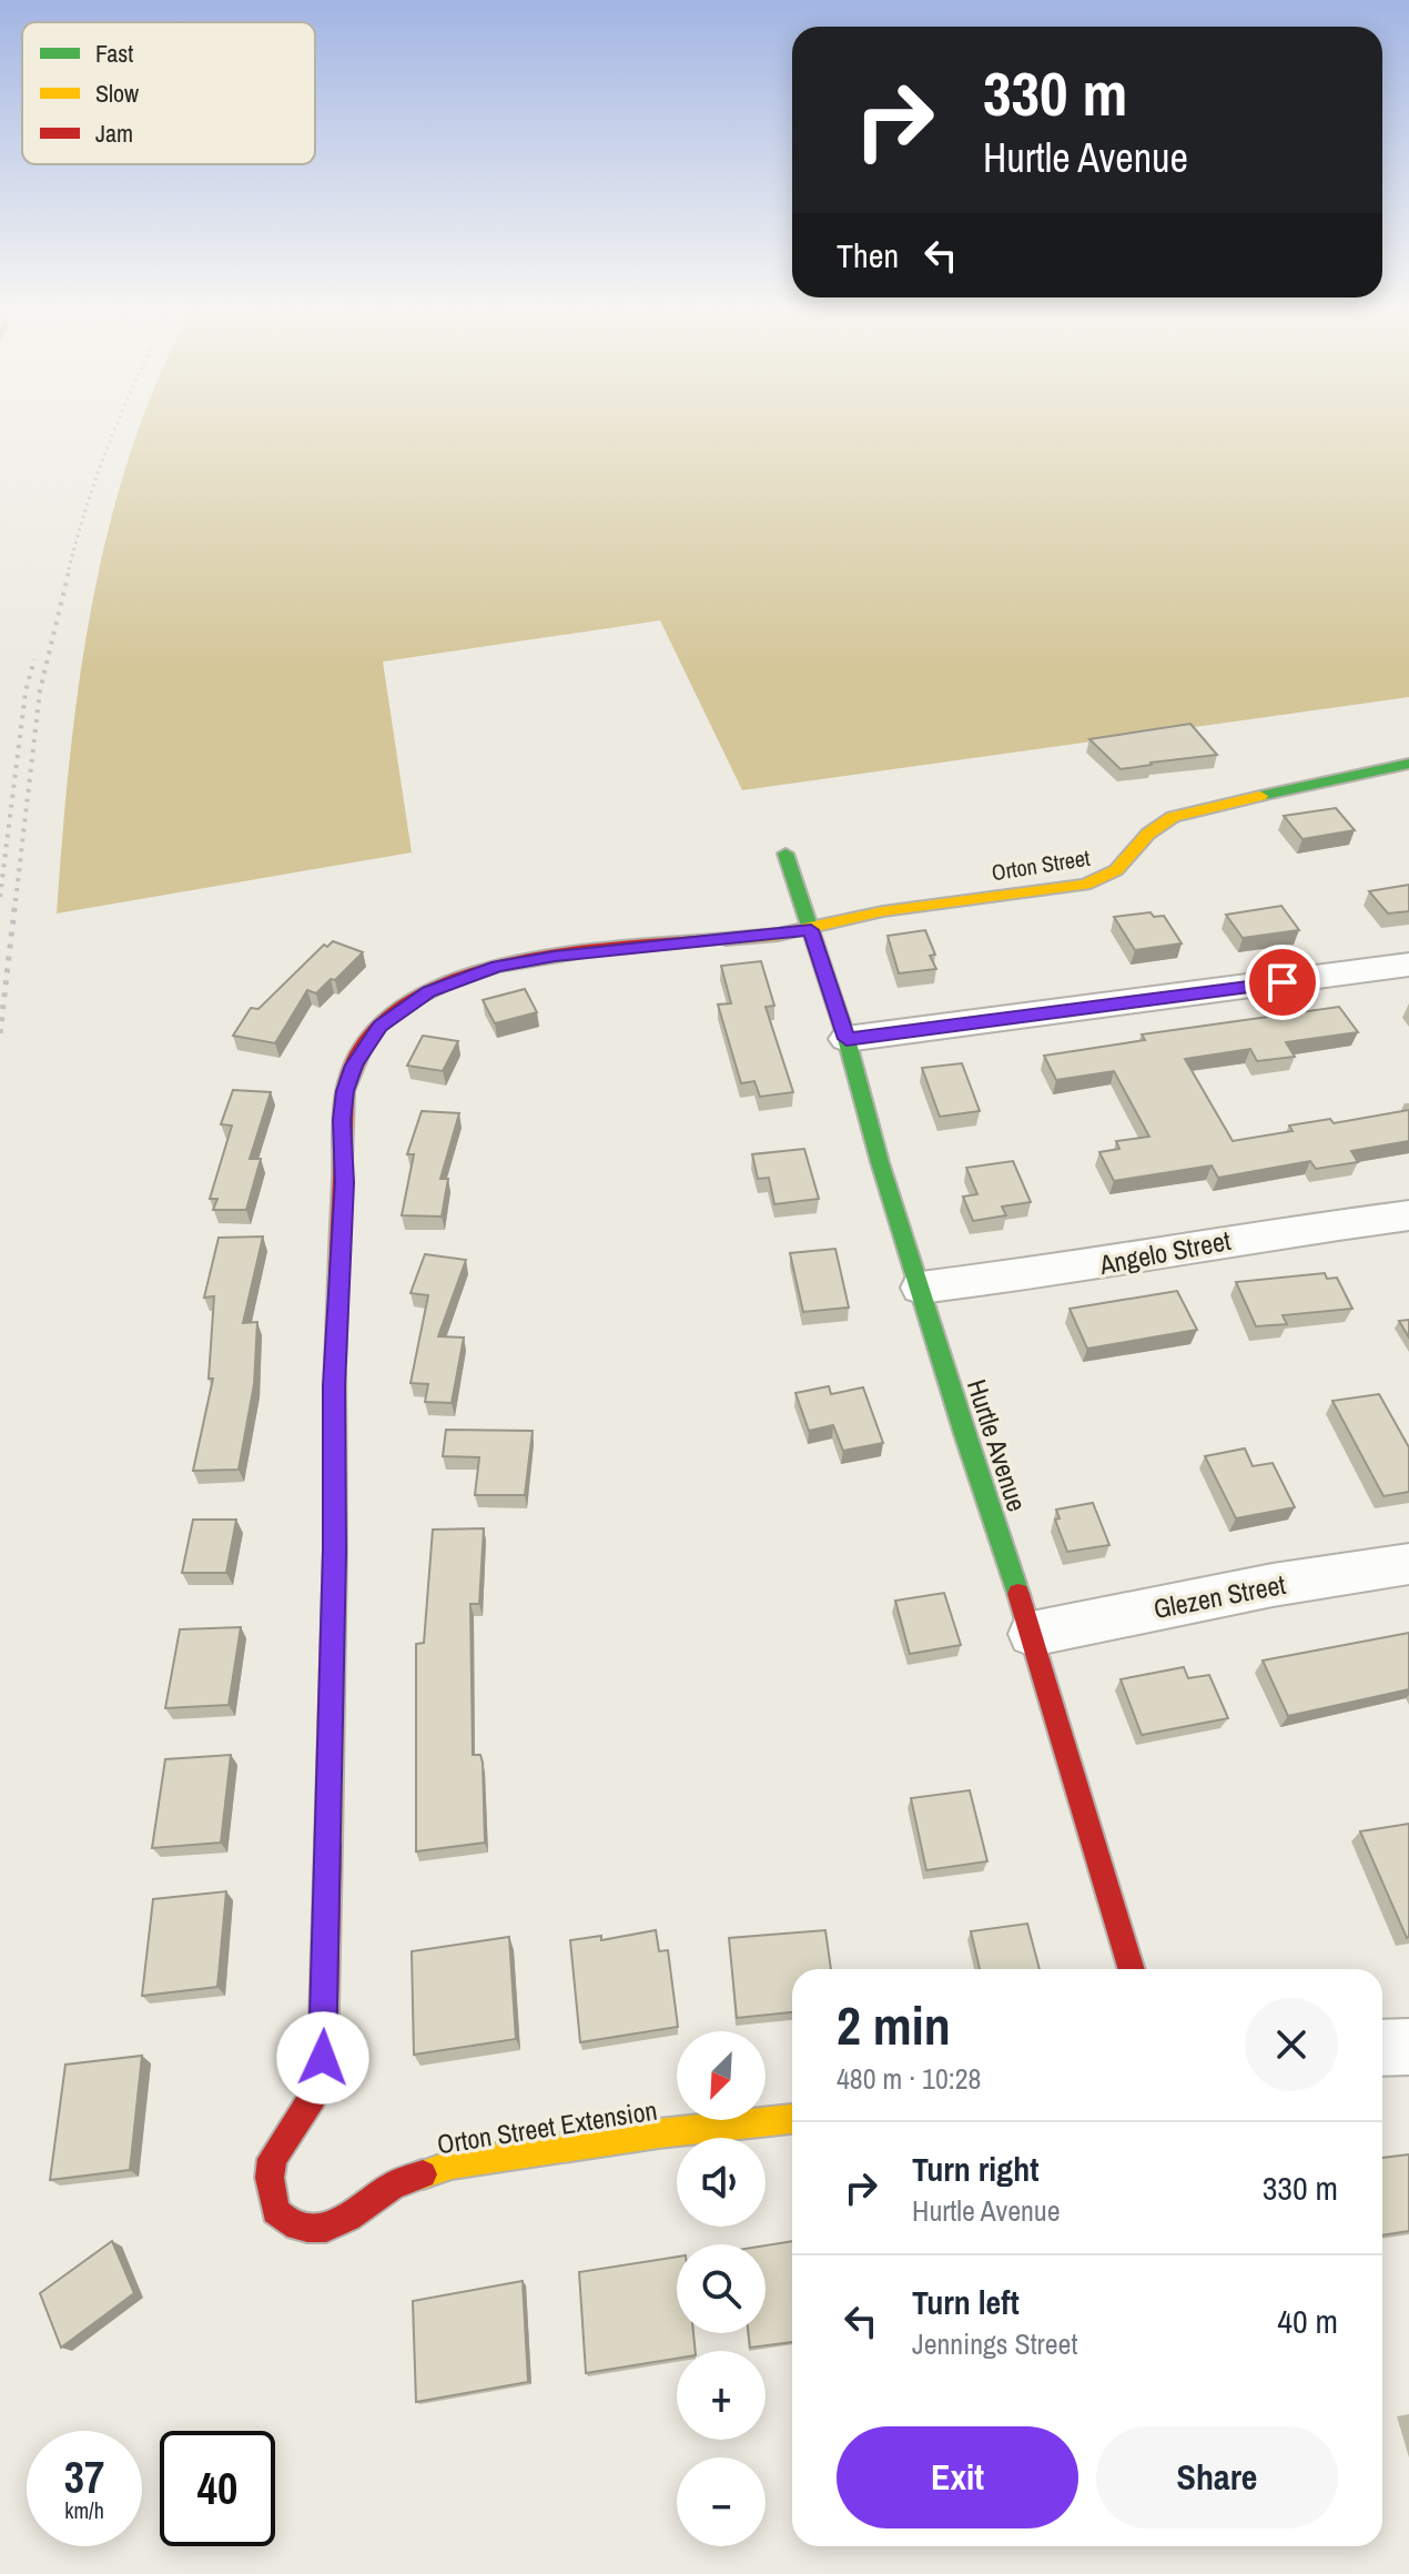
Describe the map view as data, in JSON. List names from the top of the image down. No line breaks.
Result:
{"streets":{"street":["Orton Street","Angelo Street","Hurtle Avenue","Glezen Street","Orton Street Extension"]},"crossings":[["Orton Street","Hurtle Avenue"],["Orton Street","Orton Street Extension"],["Angelo Street","Hurtle Avenue"],["Hurtle Avenue","Glezen Street"],["Hurtle Avenue","Orton Street Extension"]],"legend":["Fast","Slow","Jam"],"north":"bottom left","page":{"turn":["330 m","Hurtle Avenue"],"then":"Then","heading":["2 min","480 m · 10:28"],"map_buttons":["+","−"],"list":[{"name":"Turn right","note":"Hurtle Avenue","value":"330 m"},{"name":"Turn left","note":"Jennings Street","value":"40 m"}],"buttons":["Exit","Share"],"speed":"37 km/h","limit":"40"}}
